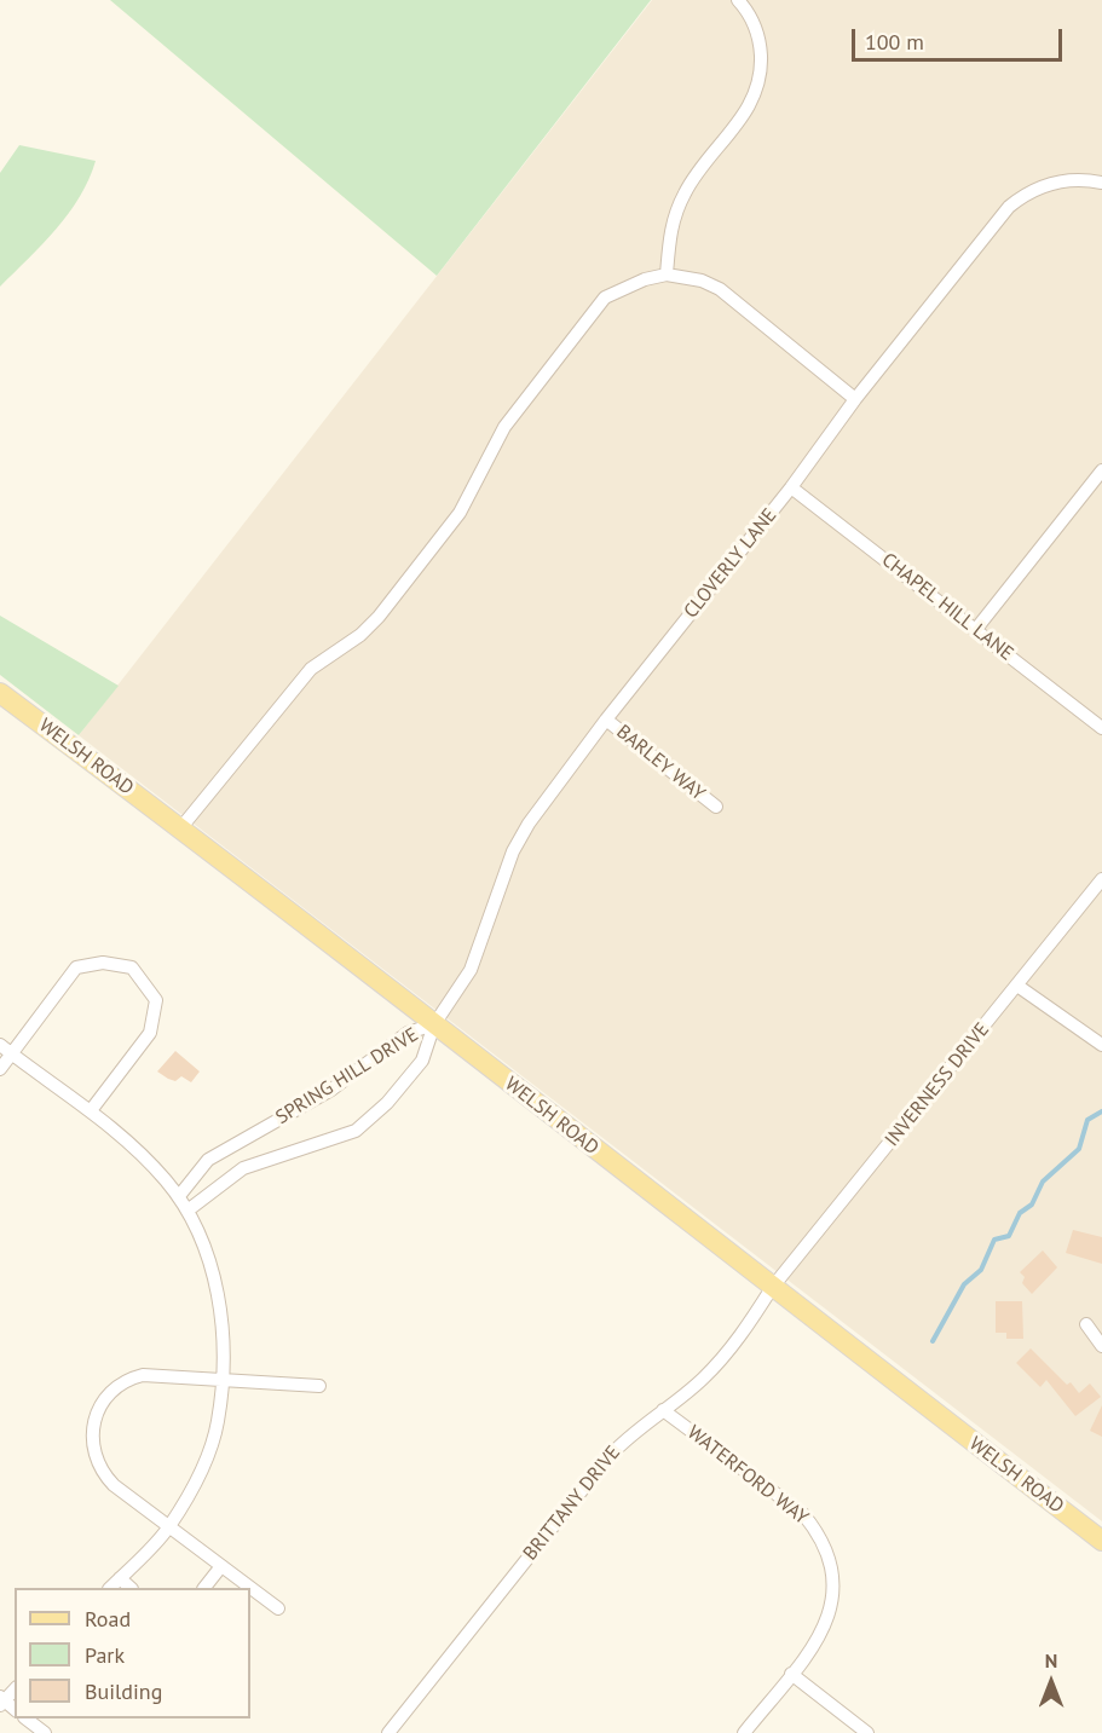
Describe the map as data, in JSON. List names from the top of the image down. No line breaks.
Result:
{"streets":{"main road":["WELSH ROAD"],"street":["CLOVERLY LANE","CHAPEL HILL LANE","BARLEY WAY","SPRING HILL DRIVE","INVERNESS DRIVE","WATERFORD WAY","BRITTANY DRIVE"]},"crossings":[["CLOVERLY LANE","CHAPEL HILL LANE"],["CLOVERLY LANE","WELSH ROAD"],["CLOVERLY LANE","BARLEY WAY"],["CLOVERLY LANE","SPRING HILL DRIVE"],["WELSH ROAD","SPRING HILL DRIVE"],["WELSH ROAD","INVERNESS DRIVE"],["WELSH ROAD","BRITTANY DRIVE"],["INVERNESS DRIVE","BRITTANY DRIVE"],["WATERFORD WAY","BRITTANY DRIVE"]],"legend":["Road","Park","Building"],"scale_bar":"100 m","north":"top"}
